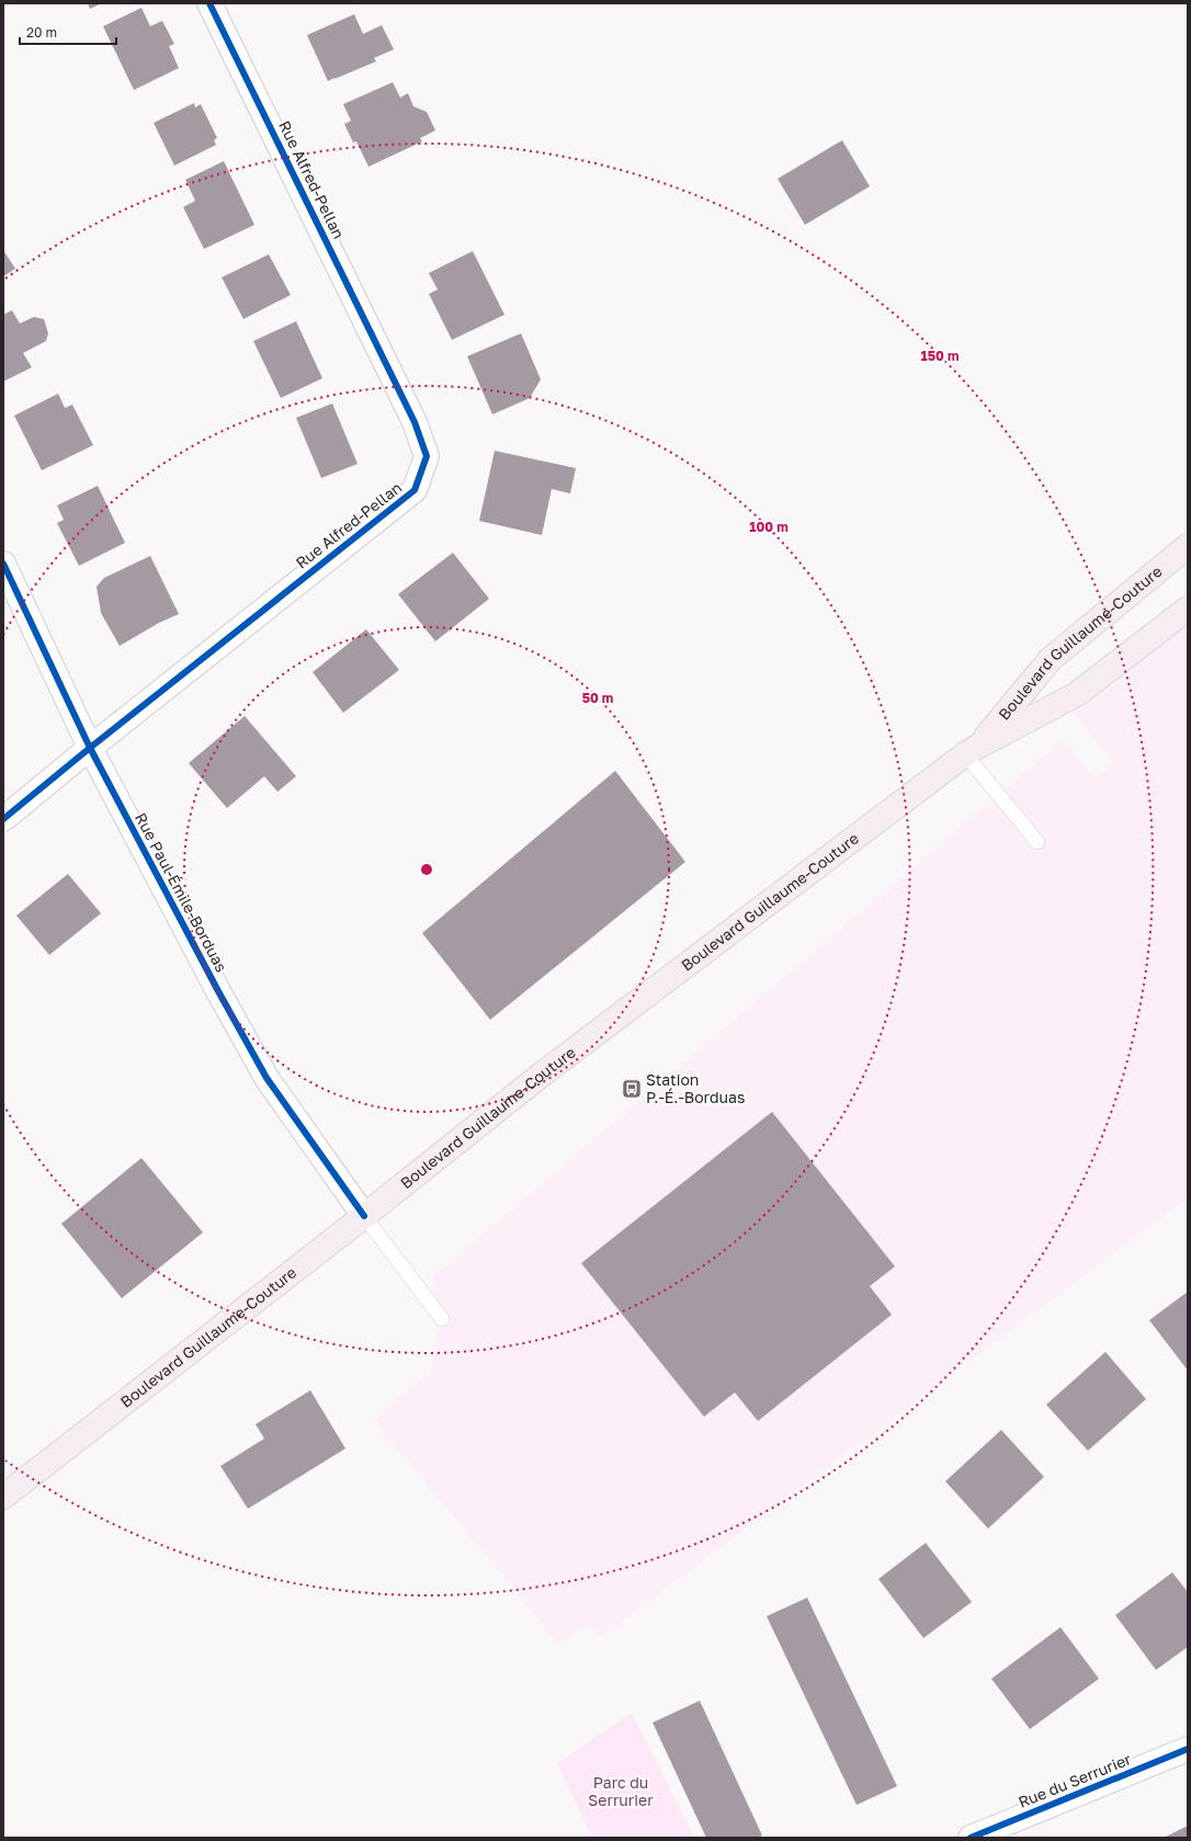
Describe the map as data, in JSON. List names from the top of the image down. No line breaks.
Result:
{"streets":{"main road":["Boulevard Guillaume-Couture"],"street":["Rue Alfred-Pellan","Rue Paul-Émile-Borduas","Rue du Serrurier"]},"crossings":[["Rue Alfred-Pellan","Rue Paul-Émile-Borduas"],["Boulevard Guillaume-Couture","Rue Paul-Émile-Borduas"]],"parks":["Parc du Serrurier"],"places":{"bus stop":["Station P.-É.-Borduas"]},"scale_bar":"20 m","rings":["150 m","100 m","50 m"]}
